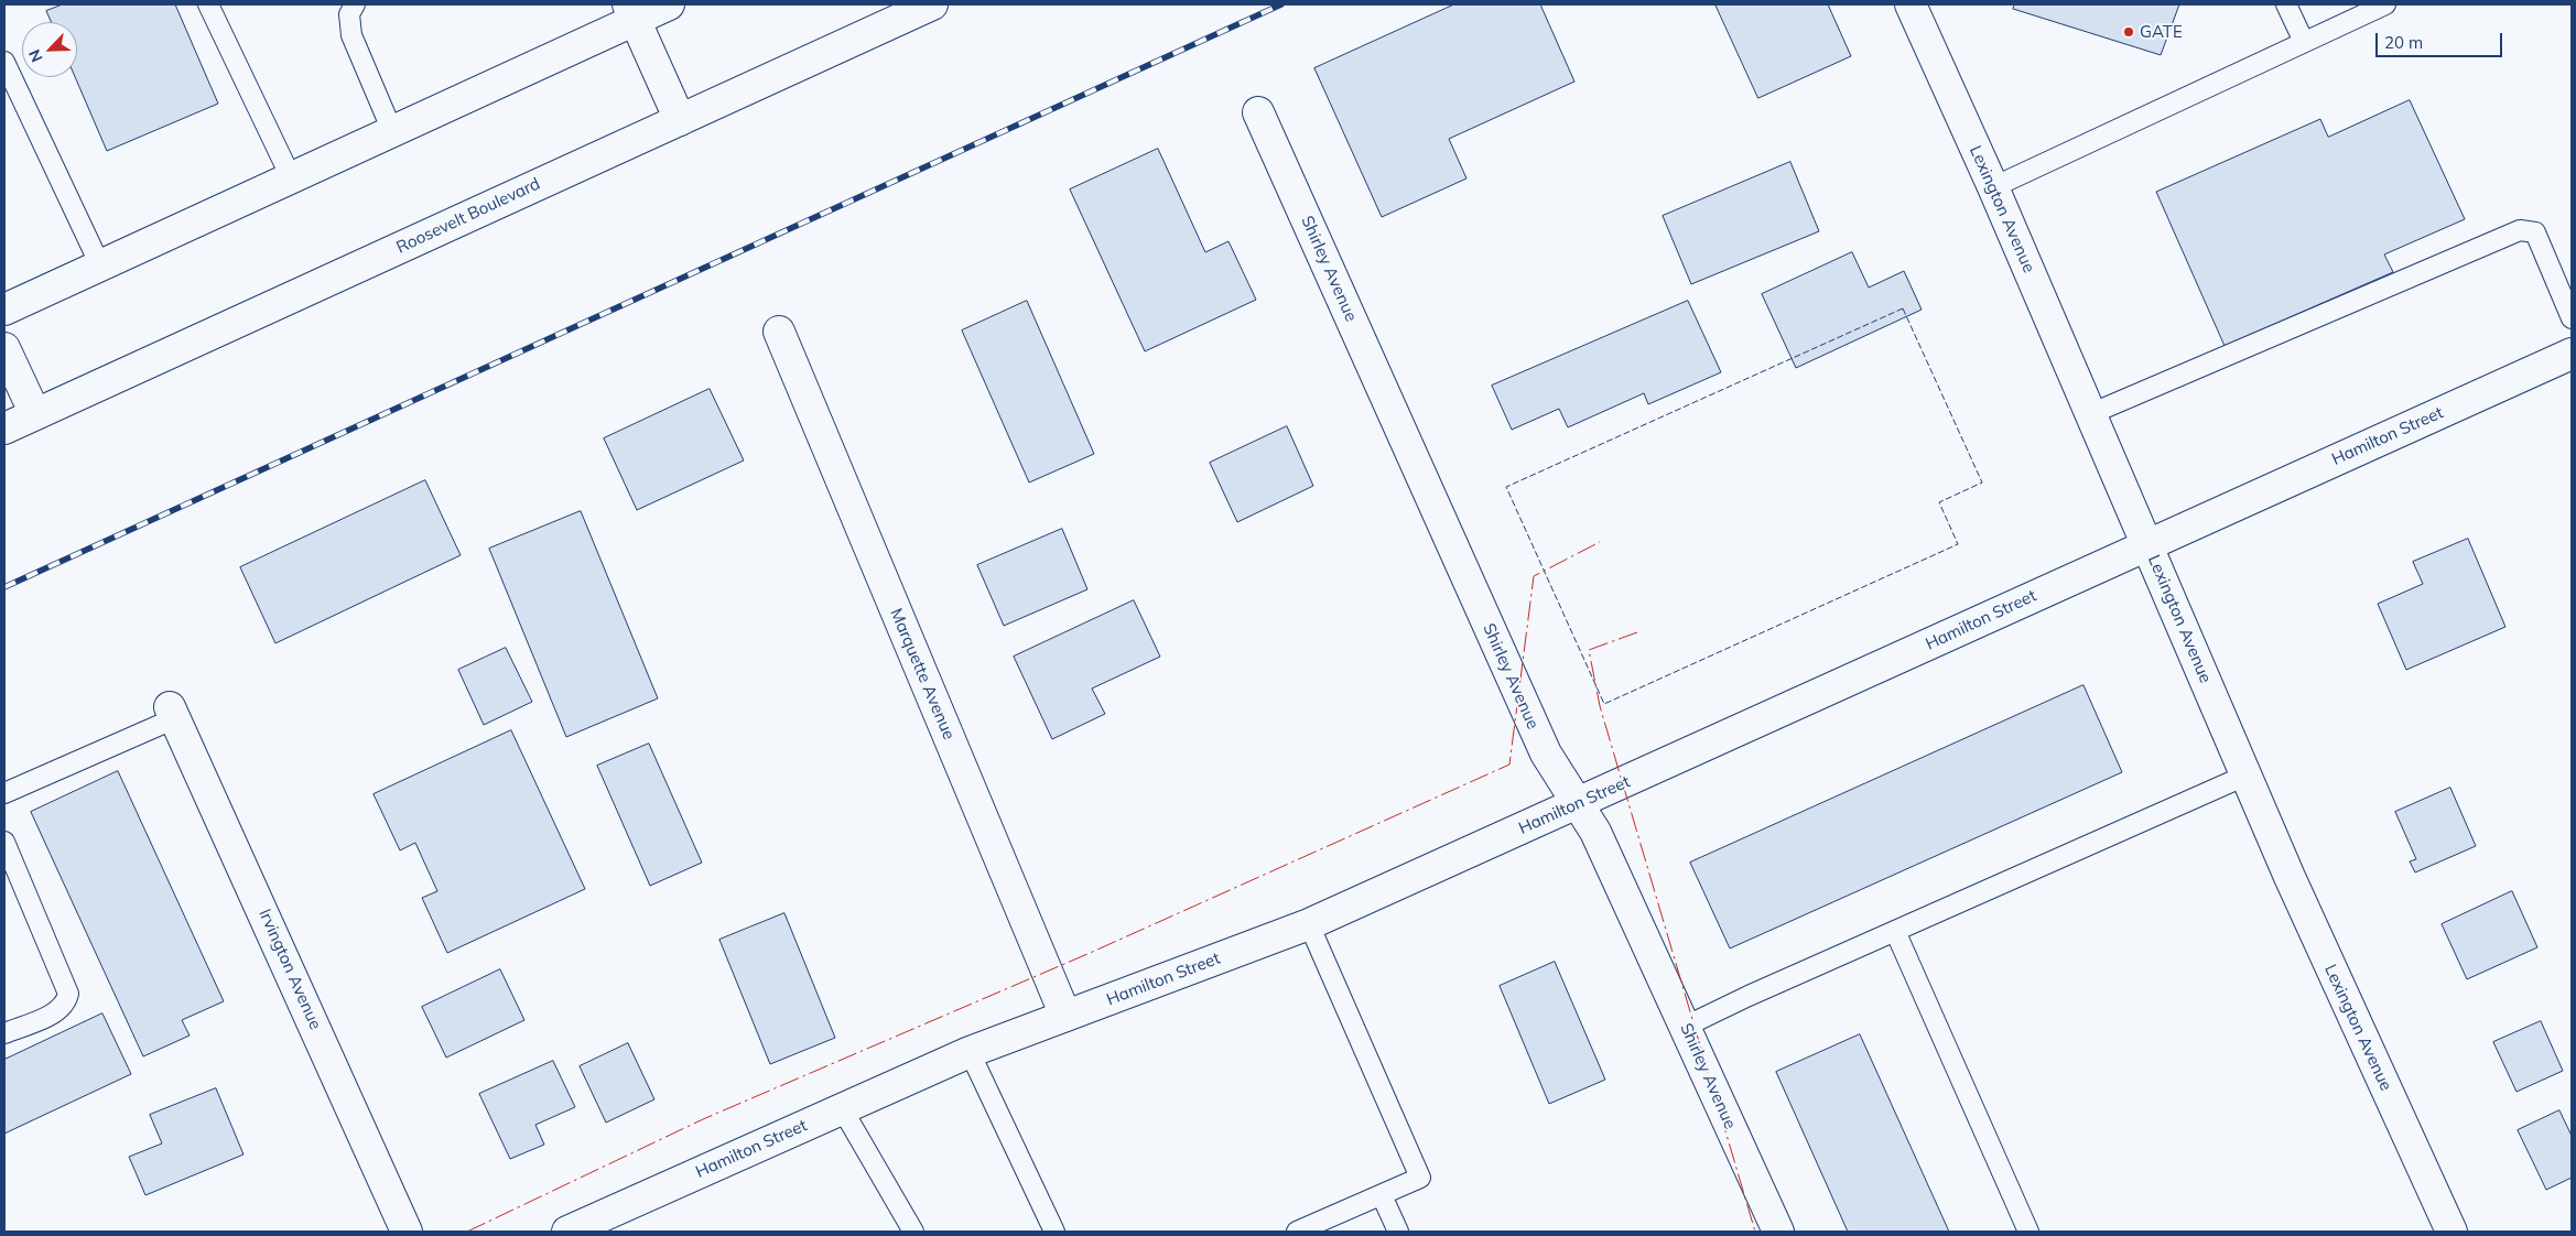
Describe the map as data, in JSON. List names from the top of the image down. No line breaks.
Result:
{"streets":{"main road":["Lexington Avenue","Roosevelt Boulevard","Shirley Avenue","Hamilton Street","Marquette Avenue","Irvington Avenue"]},"crossings":[["Lexington Avenue","Hamilton Street"],["Shirley Avenue","Hamilton Street"],["Hamilton Street","Marquette Avenue"]],"places":["GATE"],"scale_bar":"20 m","north":"bottom left"}
